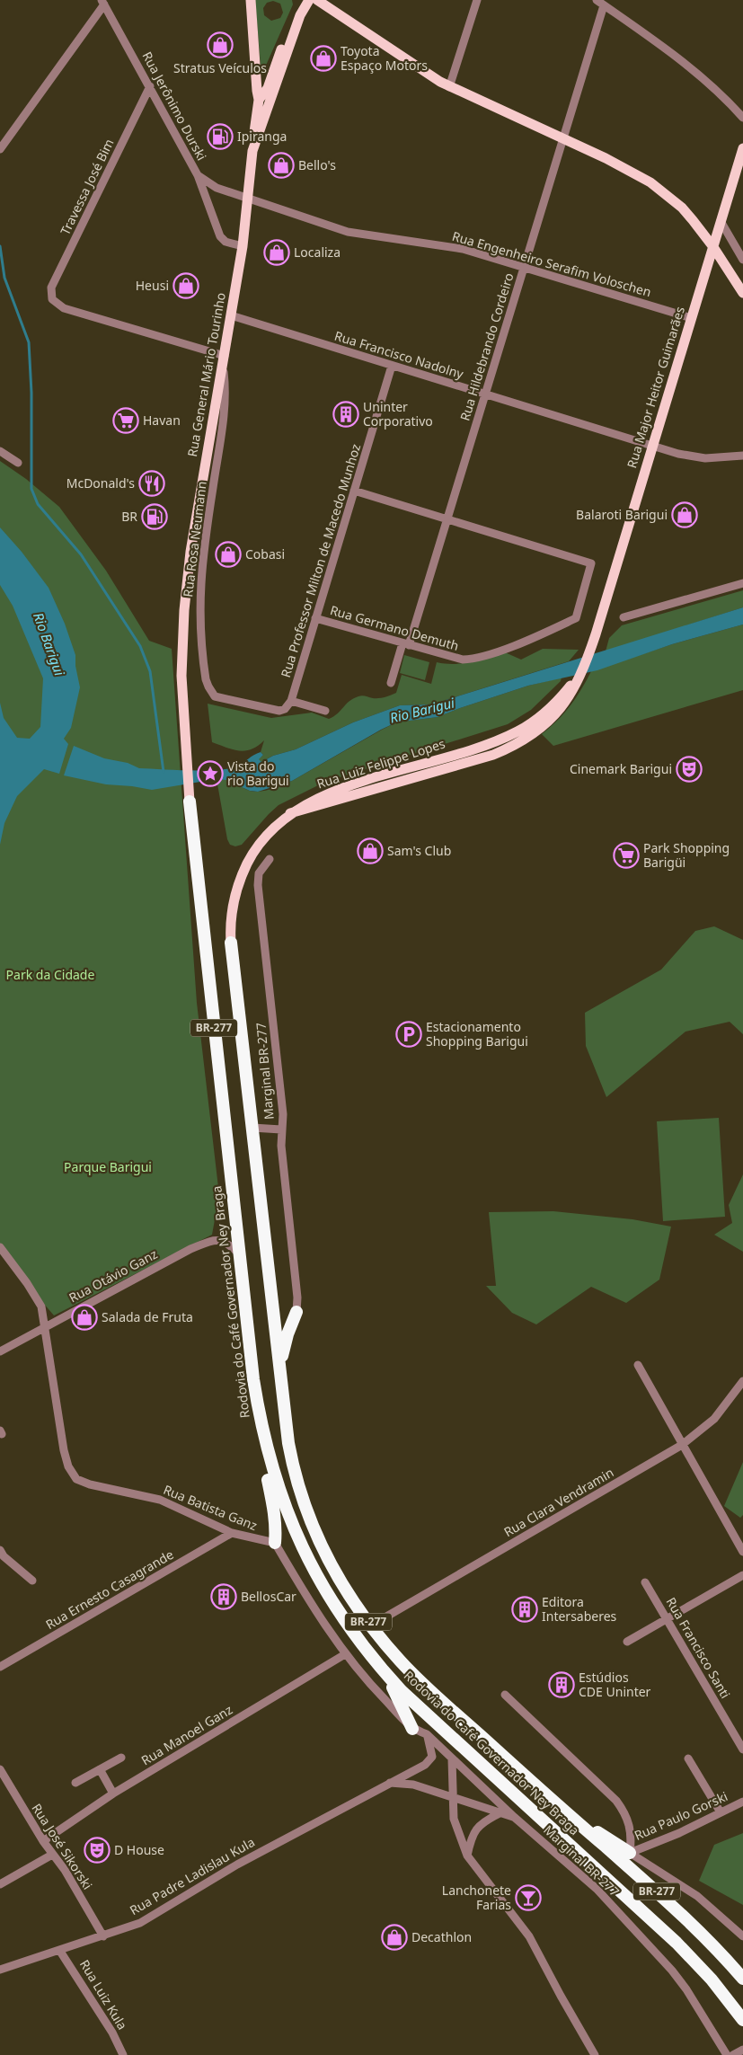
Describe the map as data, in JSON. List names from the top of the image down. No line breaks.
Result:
{"streets":{"highway":["BR-277","Rodovia do Café Governador Ney Braga"],"main road":["Rua General Mário Tourinho","Rua Major Heitor Guimarães","Rua Luiz Felippe Lopes"],"street":["Rua Jerônimo Durski","Travessa José Bim","Rua Engenheiro Serafim Voloschen","Rua Hildebrando Cordeiro","Rua Francisco Nadolny","Rua Rosa Neumann","Rua Professor Milton de Macedo Munhoz","Rua Germano Demuth","Marginal BR-277","Rua Otávio Ganz","Rua Clara Vendramin","Rua Batista Ganz","Rua Ernesto Casagrande","Rua Francisco Santi","Rua Manoel Ganz","Rua Paulo Gorski","Rua José Sikorski","Rua Padre Ladislau Kula","Rua Luiz Kula"]},"crossings":[["Rua Jerônimo Durski","Travessa José Bim"],["Rua Jerônimo Durski","Rua Engenheiro Serafim Voloschen"],["Rua Jerônimo Durski","Rua General Mário Tourinho"],["Travessa José Bim","Rua General Mário Tourinho"],["Travessa José Bim","Rua Rosa Neumann"],["Rua Engenheiro Serafim Voloschen","Rua Hildebrando Cordeiro"],["Rua Engenheiro Serafim Voloschen","Rua General Mário Tourinho"],["Rua Engenheiro Serafim Voloschen","Rua Major Heitor Guimarães"],["Rua Hildebrando Cordeiro","Rua Francisco Nadolny"],["Rua Hildebrando Cordeiro","Rua Germano Demuth"],["Rua Francisco Nadolny","Rua General Mário Tourinho"],["Rua Francisco Nadolny","Rua Major Heitor Guimarães"],["Rua Francisco Nadolny","Rua Professor Milton de Macedo Munhoz"],["Rua General Mário Tourinho","Rua Rosa Neumann"],["Rua General Mário Tourinho","Rodovia do Café Governador Ney Braga"],["Rua Major Heitor Guimarães","Rua Luiz Felippe Lopes"],["Rua Rosa Neumann","Rua Professor Milton de Macedo Munhoz"],["Rua Professor Milton de Macedo Munhoz","Rua Germano Demuth"],["Rua Luiz Felippe Lopes","Rodovia do Café Governador Ney Braga"],["Marginal BR-277","Rua Padre Ladislau Kula"],["Rua Otávio Ganz","Rodovia do Café Governador Ney Braga"],["Rua Otávio Ganz","Rua Batista Ganz"],["Rodovia do Café Governador Ney Braga","Rua Clara Vendramin"],["Rua Batista Ganz","Rua Ernesto Casagrande"],["Rua Manoel Ganz","Rua José Sikorski"],["Rua José Sikorski","Rua Padre Ladislau Kula"],["Rua Padre Ladislau Kula","Rua Luiz Kula"]],"water":["Rio Barigui"],"parks":["Park da Cidade","Parque Barigui"],"places":{"shop":["Stratus Veículos","Toyota Espaço Motors","Bello's","Localiza","Heusi","Balaroti Barigui","Cobasi","Sam's Club","Salada de Fruta","Decathlon"],"fuel station":["Ipiranga","BR"],"building":["Uninter Corporativo","BellosCar","Editora Intersaberes","Estúdios CDE Uninter"],"supermarket":["Havan","Park Shopping Barigüi"],"restaurant":["McDonald's"],"theatre":["Cinemark Barigui","D House"],"place":["Vista do rio Barigui"],"parking":["Estacionamento Shopping Barigui"],"bar":["Lanchonete Farias"]}}
